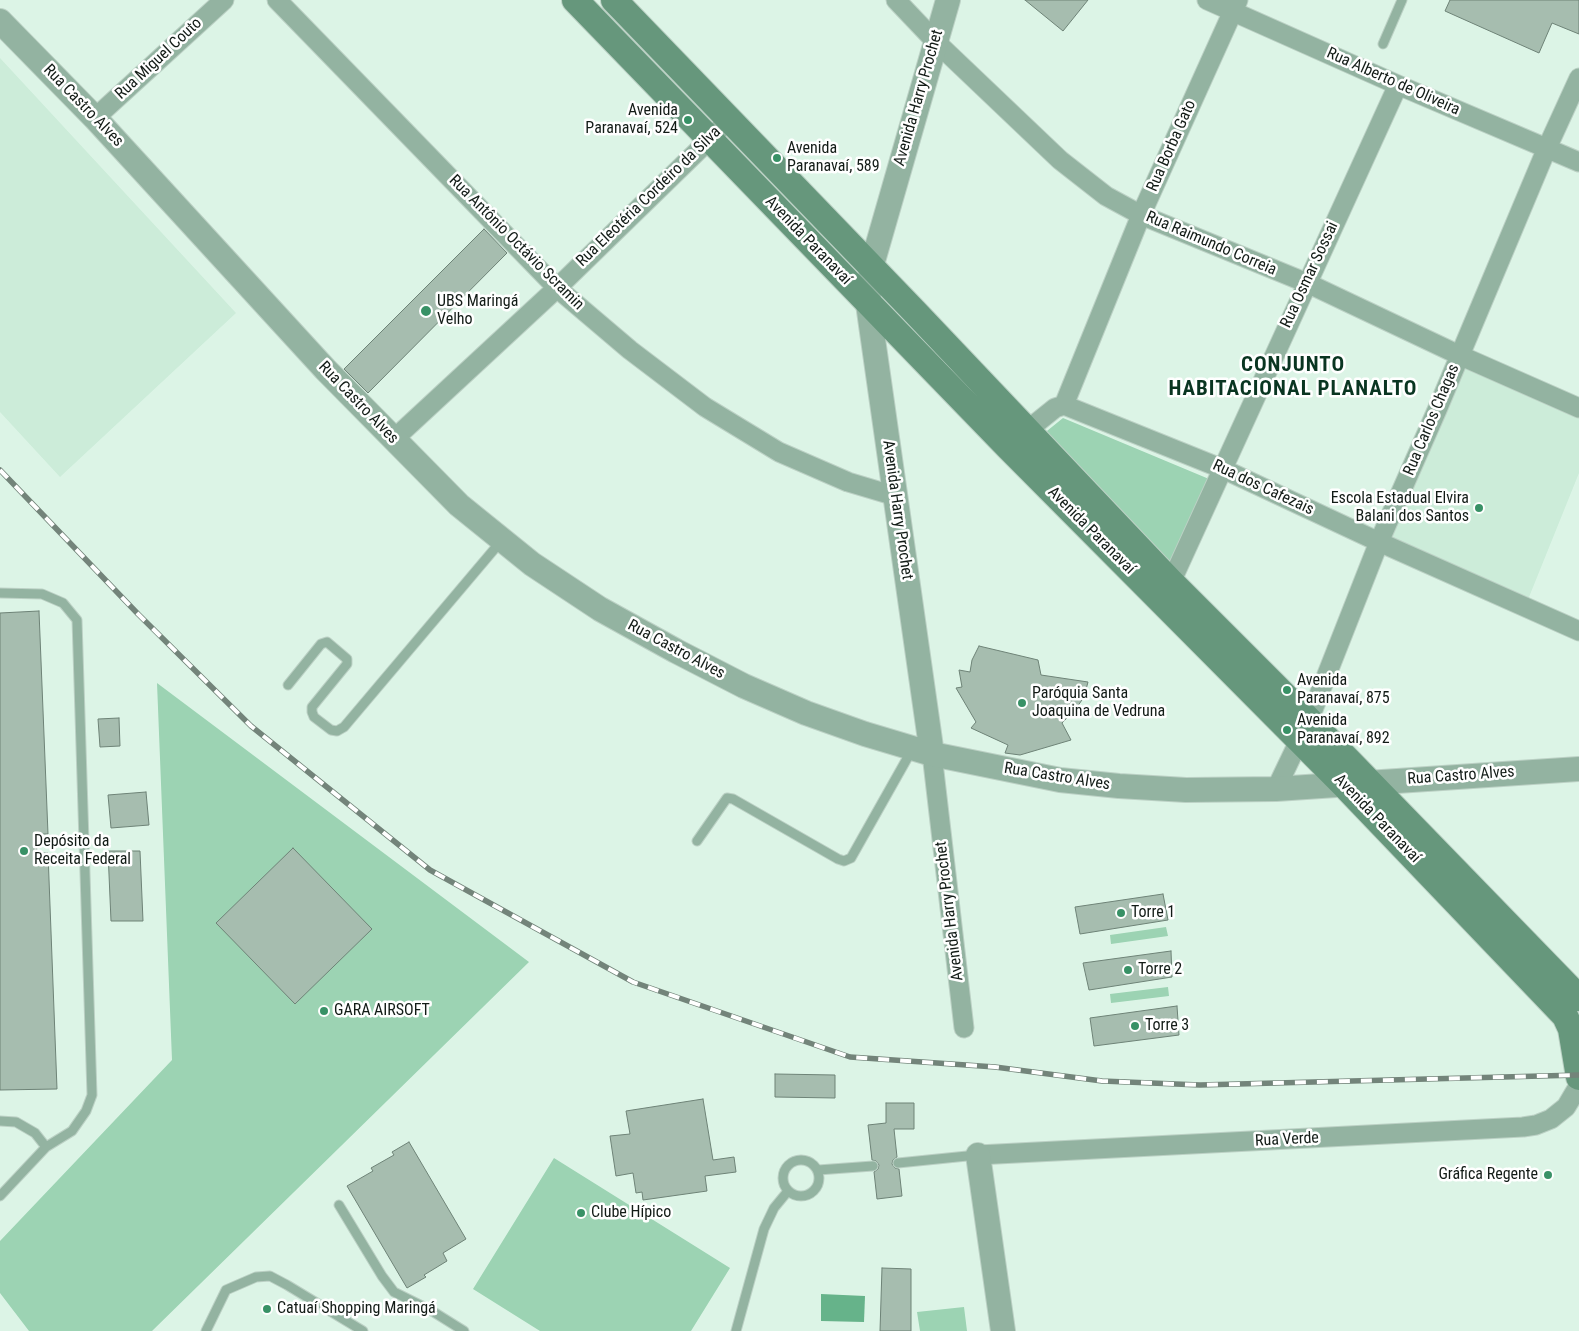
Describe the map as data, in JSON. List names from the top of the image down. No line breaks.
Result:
{"streets":{"main road":["Avenida Paranavaí"],"street":["Rua Miguel Couto","Rua Alberto de Oliveira","Avenida Harry Prochet","Rua Castro Alves","Rua Borba Gato","Rua Eleotéria Cordeiro da Silva","Rua Antônio Octávio Scramin","Rua Raimundo Correia","Rua Osmar Sossai","Rua Carlos Chagas","Rua dos Cafezais","Rua Verde"]},"crossings":[["Rua Miguel Couto","Rua Castro Alves"],["Rua Alberto de Oliveira","Rua Borba Gato"],["Rua Alberto de Oliveira","Rua Osmar Sossai"],["Rua Alberto de Oliveira","Rua Carlos Chagas"],["Avenida Harry Prochet","Rua Castro Alves"],["Avenida Harry Prochet","Avenida Paranavaí"],["Avenida Harry Prochet","Rua Antônio Octávio Scramin"],["Avenida Harry Prochet","Rua Raimundo Correia"],["Rua Castro Alves","Rua Eleotéria Cordeiro da Silva"],["Rua Castro Alves","Avenida Paranavaí"],["Rua Castro Alves","Rua Carlos Chagas"],["Rua Borba Gato","Rua Raimundo Correia"],["Rua Borba Gato","Rua dos Cafezais"],["Rua Eleotéria Cordeiro da Silva","Avenida Paranavaí"],["Rua Eleotéria Cordeiro da Silva","Rua Antônio Octávio Scramin"],["Avenida Paranavaí","Rua Osmar Sossai"],["Avenida Paranavaí","Rua Carlos Chagas"],["Rua Raimundo Correia","Rua Osmar Sossai"],["Rua Raimundo Correia","Rua Carlos Chagas"],["Rua Osmar Sossai","Rua dos Cafezais"],["Rua Carlos Chagas","Rua dos Cafezais"]],"districts":["CONJUNTO HABITACIONAL PLANALTO"],"places":["Avenida Paranavaí, 524","Avenida Paranavaí, 589","UBS Maringá Velho","Escola Estadual Elvira Balani dos Santos","Avenida Paranavaí, 875","Paróquia Santa Joaquina de Vedruna","Avenida Paranavaí, 892","Depósito da Receita Federal","Torre 1","Torre 2","GARA AIRSOFT","Torre 3","Gráfica Regente","Clube Hípico","Catuaí Shopping Maringá"]}
